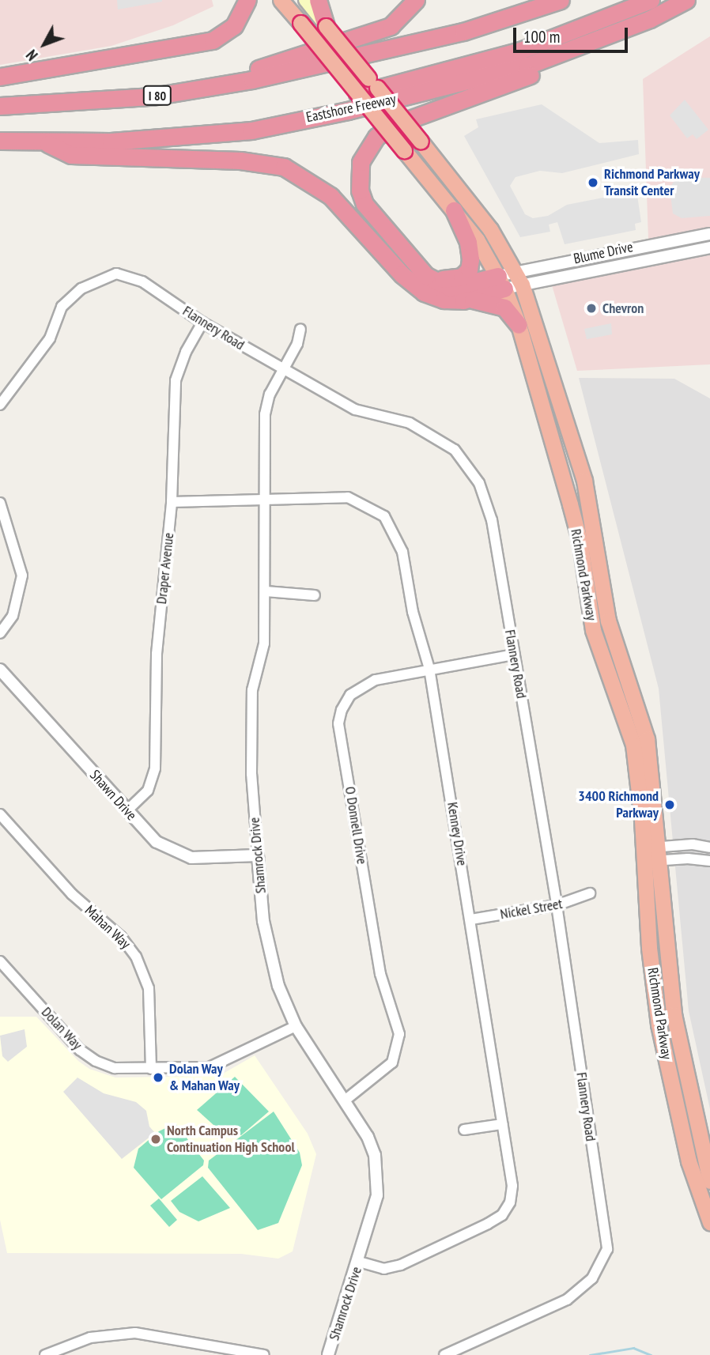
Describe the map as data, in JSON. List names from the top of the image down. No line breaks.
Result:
{"streets":{"highway":["I 80","Eastshore Freeway","Richmond Parkway"],"street":["Blume Drive","Flannery Road","Draper Avenue","Shawn Drive","O Donnell Drive","Kenney Drive","Shamrock Drive","Nickel Street","Mahan Way","Dolan Way"]},"crossings":[["Blume Drive","Richmond Parkway"],["Flannery Road","Draper Avenue"],["Flannery Road","O Donnell Drive"],["Flannery Road","Shamrock Drive"],["Flannery Road","Nickel Street"],["Draper Avenue","Shawn Drive"],["Draper Avenue","Kenney Drive"],["Shawn Drive","Shamrock Drive"],["O Donnell Drive","Kenney Drive"],["O Donnell Drive","Shamrock Drive"],["Kenney Drive","Shamrock Drive"],["Kenney Drive","Nickel Street"],["Shamrock Drive","Dolan Way"],["Mahan Way","Dolan Way"]],"places":["Richmond Parkway Transit Center","Chevron","3400 Richmond Parkway","Dolan Way & Mahan Way","North Campus Continuation High School"],"scale_bar":"100 m","north":"bottom left"}
